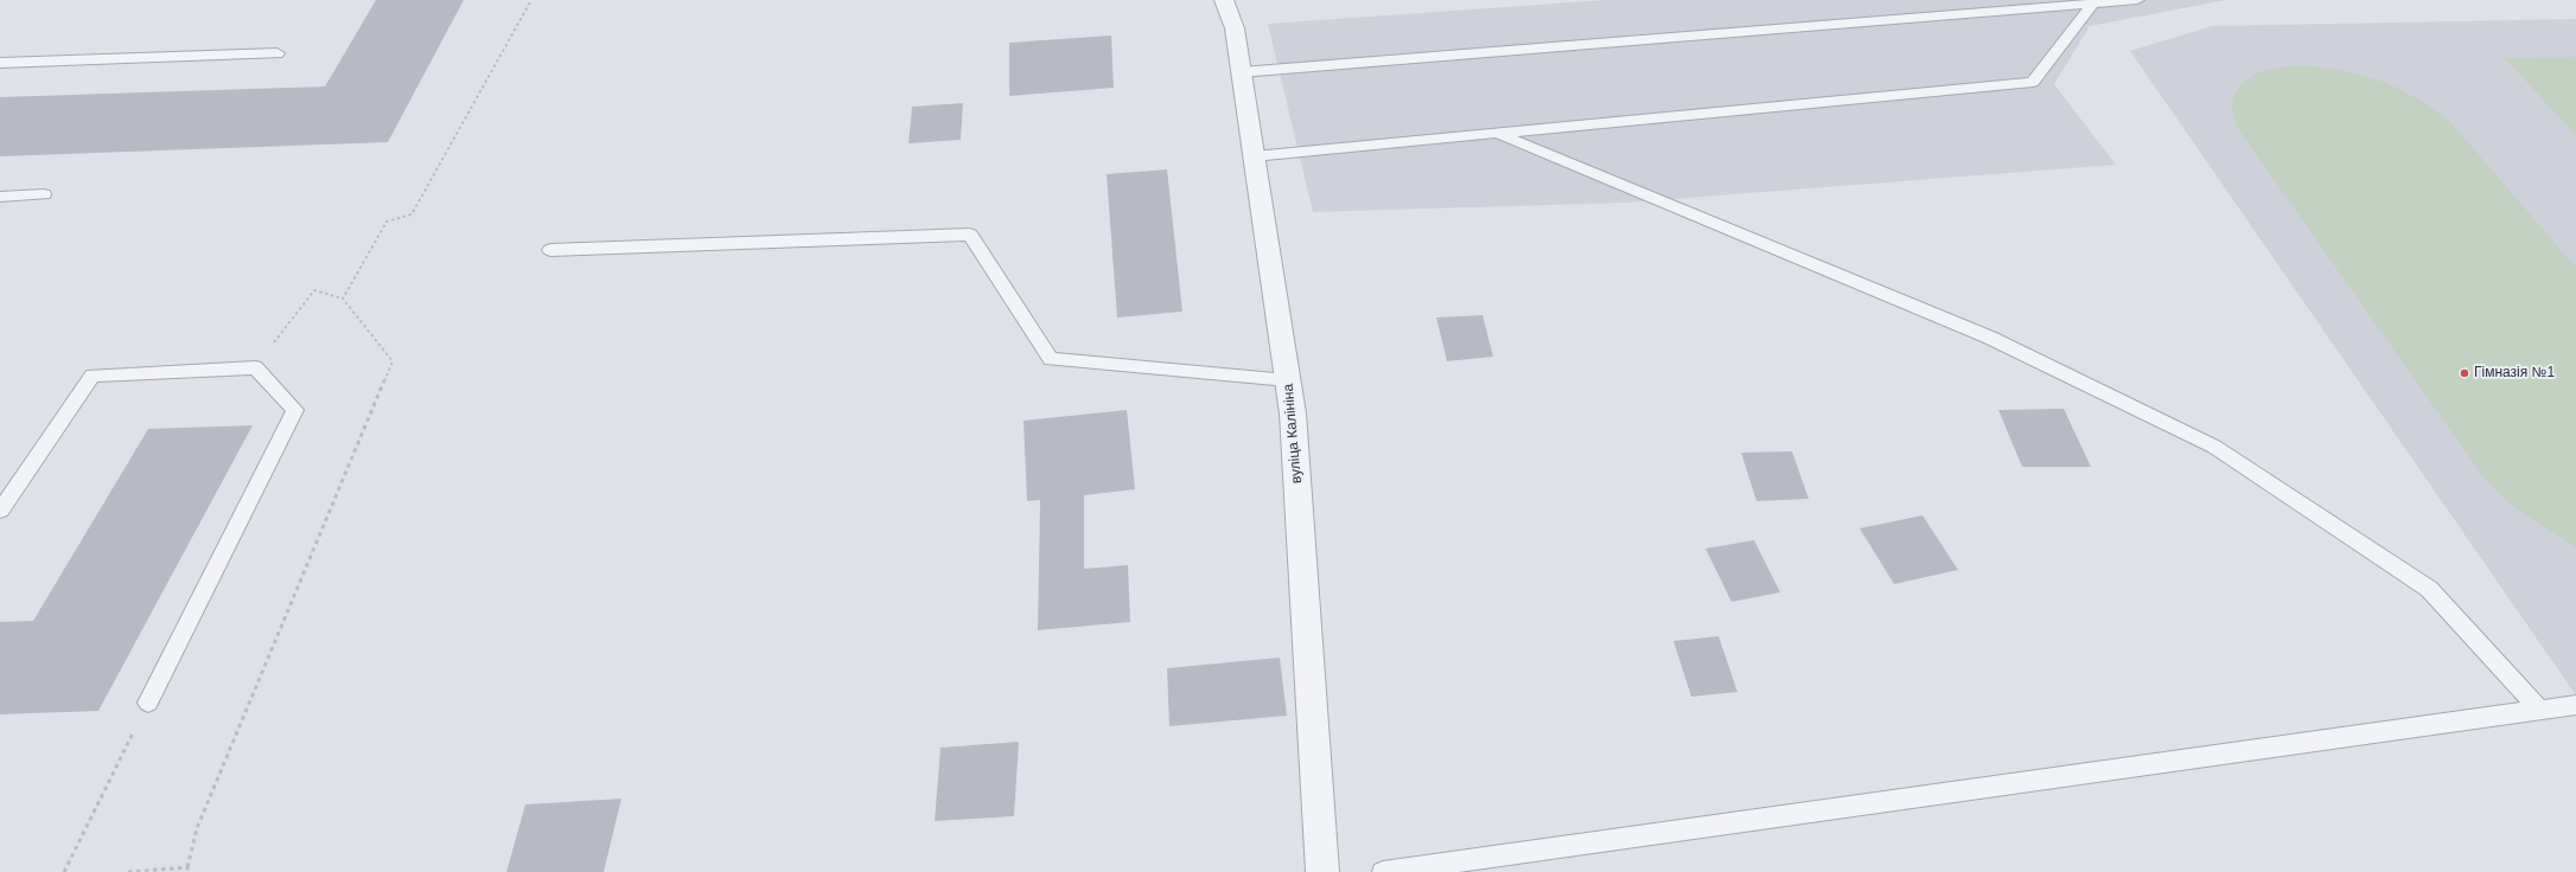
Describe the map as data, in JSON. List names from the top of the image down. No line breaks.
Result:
{"streets":{"street":["вуліца Калініна"]},"places":["Гімназія №1"]}
